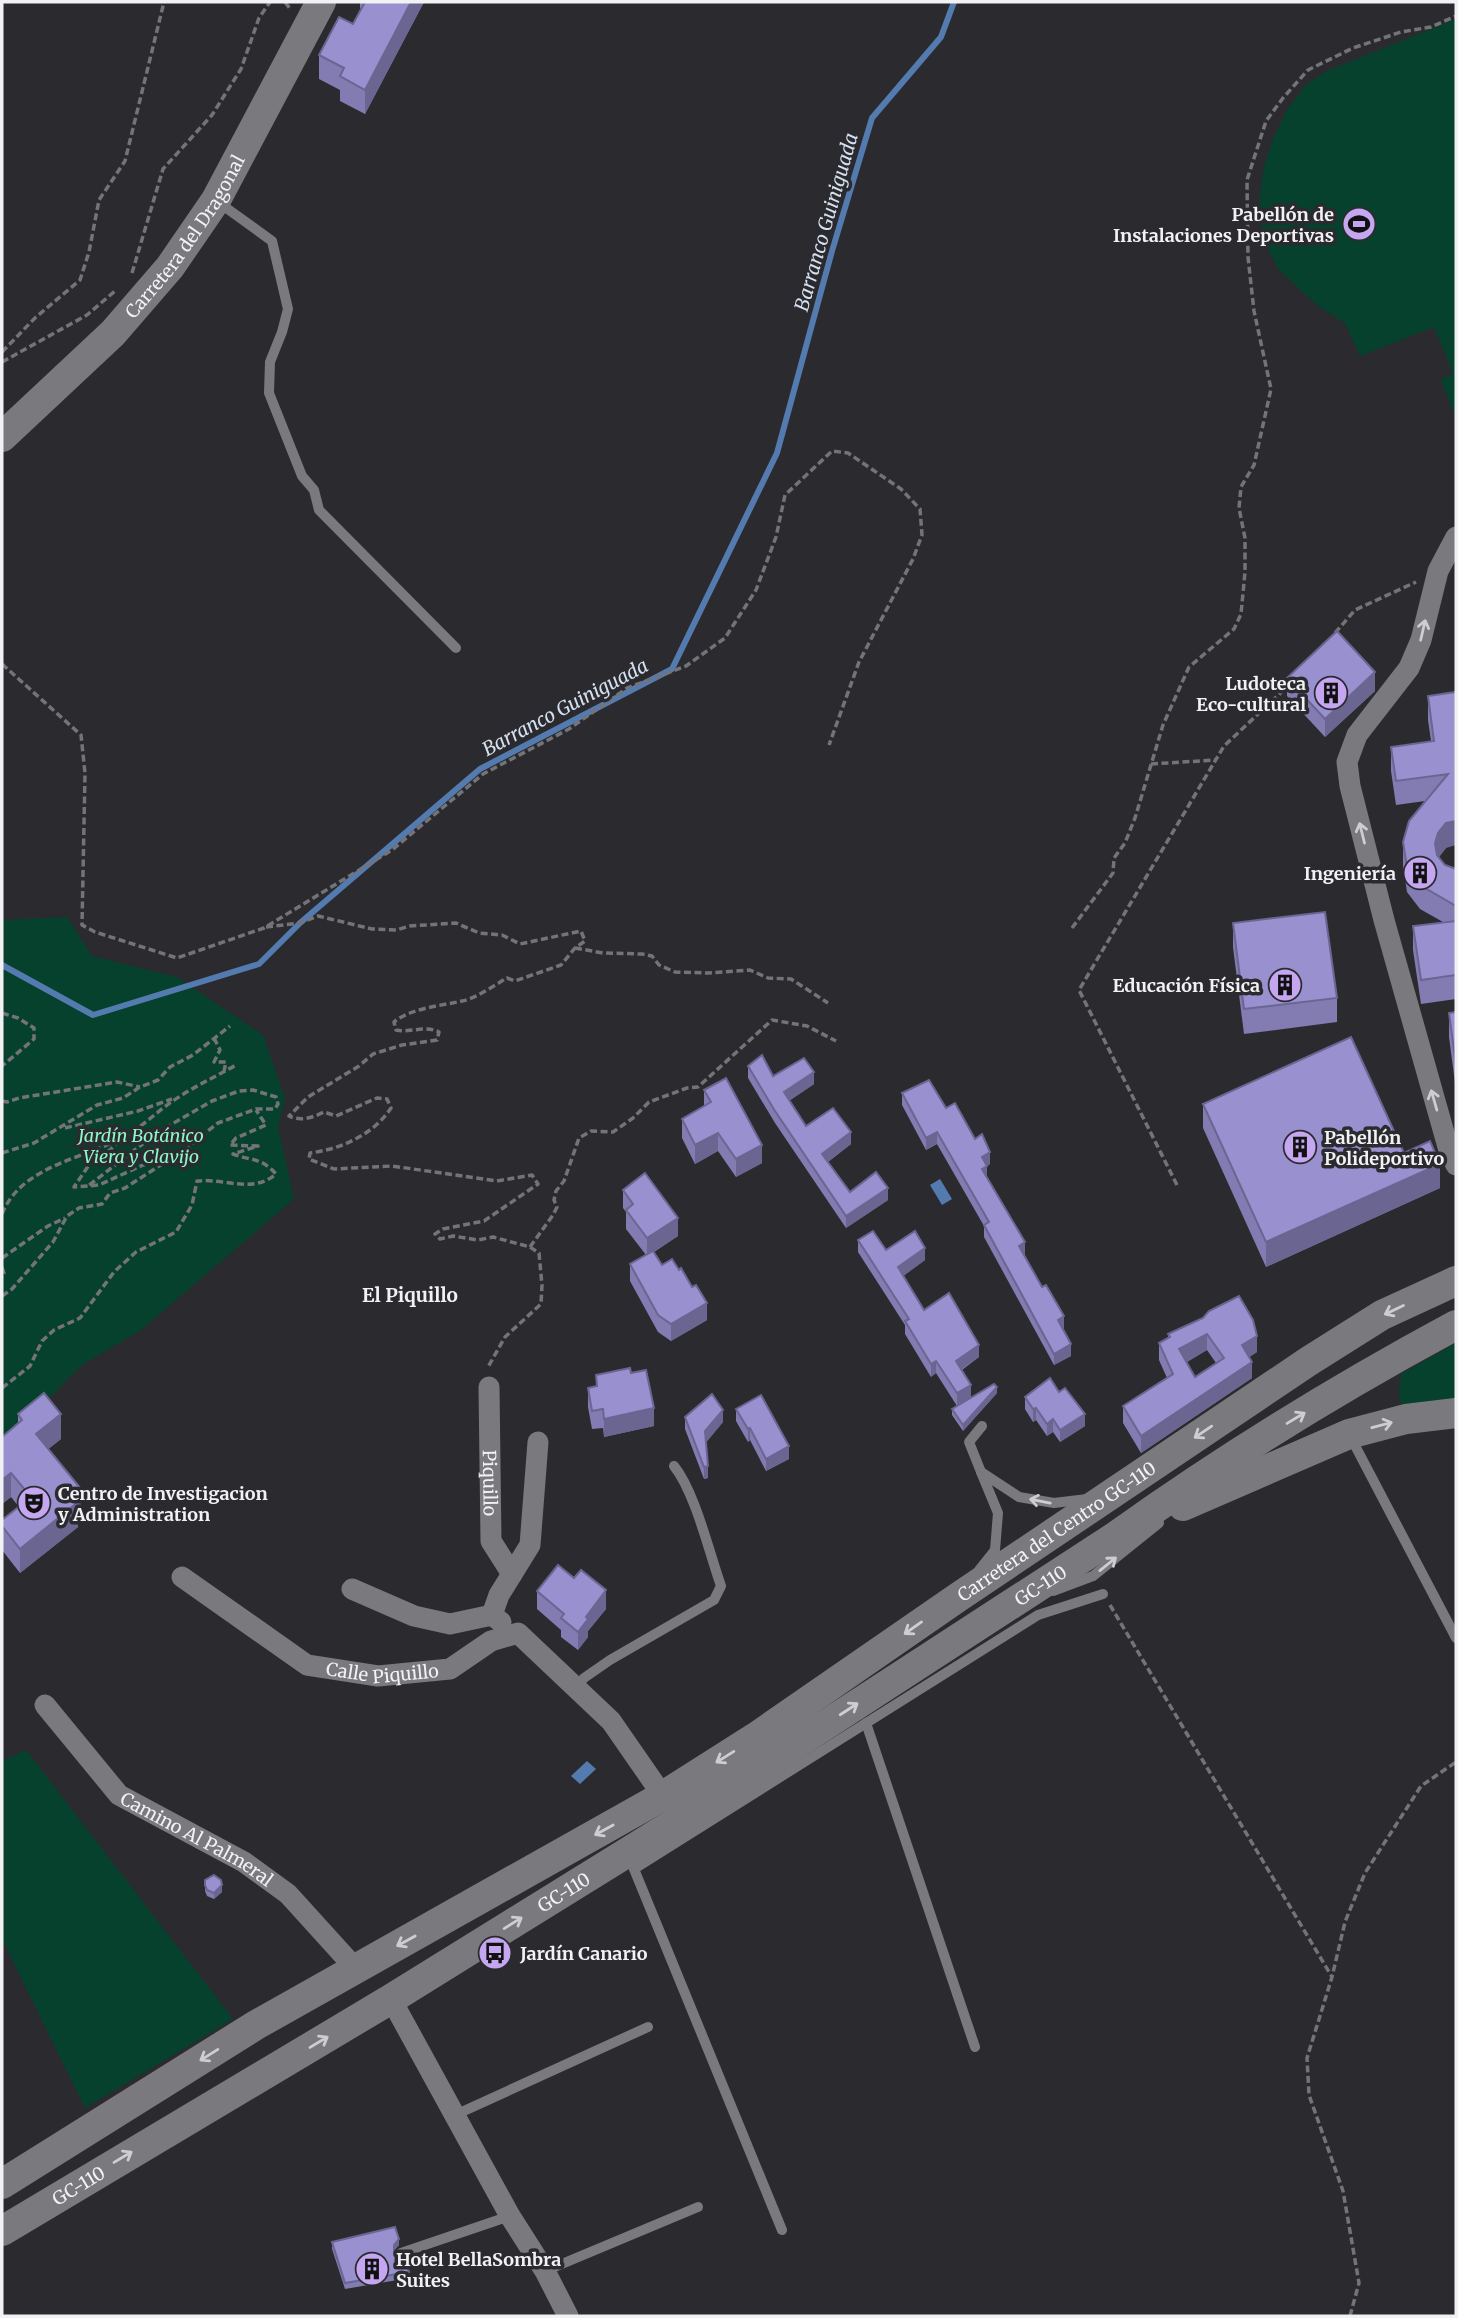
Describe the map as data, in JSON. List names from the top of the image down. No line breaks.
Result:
{"streets":{"main road":["Carretera del Dragonal","Carretera del Centro GC-110","GC-110"],"street":["Piquillo","Calle Piquillo","Camino Al Palmeral"]},"crossings":[["Carretera del Centro GC-110","GC-110"],["GC-110","Camino Al Palmeral"]],"districts":["El Piquillo"],"water":["Barranco Guiniguada"],"parks":["Jardín Botánico Viera y Clavijo"],"places":{"sports":["Pabellón de Instalaciones Deportivas"],"building":["Ludoteca Eco-cultural","Ingeniería","Educación Física","Pabellón Polideportivo","Hotel BellaSombra Suites"],"theatre":["Centro de Investigacion y Administration"],"bus stop":["Jardín Canario"]}}
